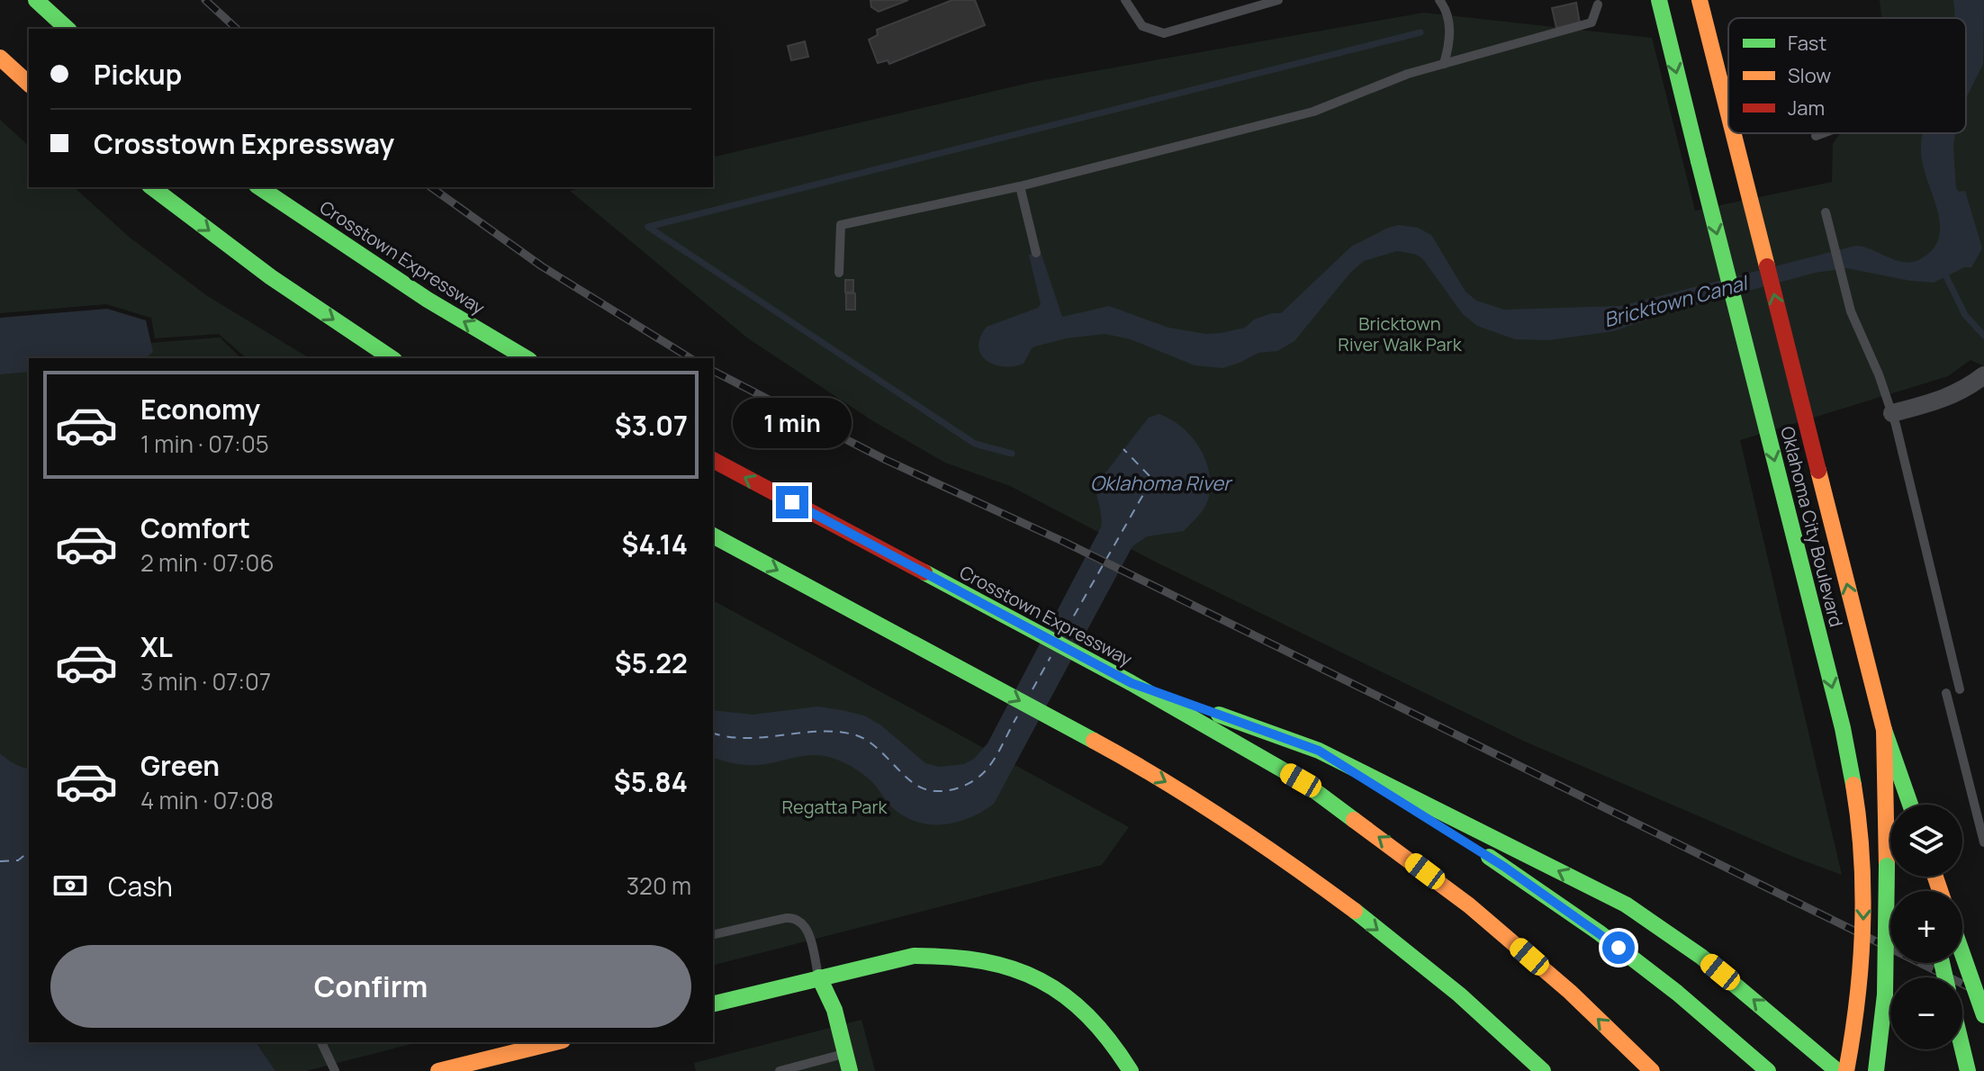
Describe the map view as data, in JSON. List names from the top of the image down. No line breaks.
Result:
{"streets":{"main road":["Crosstown Expressway","Oklahoma City Boulevard"]},"water":["Bricktown Canal","Oklahoma River"],"parks":["Bricktown River Walk Park","Regatta Park"],"legend":["Fast","Slow","Jam"],"page":{"banner":["Pickup","Crosstown Expressway"],"list":[{"name":"Economy","note":"1 min · 07:05","value":"$3.07"},{"name":"Comfort","note":"2 min · 07:06","value":"$4.14"},{"name":"XL","note":"3 min · 07:07","value":"$5.22"},{"name":"Green","note":"4 min · 07:08","value":"$5.84"}],"bubble":"1 min","map_buttons":["+","−"],"pay":["Cash","320 m"],"buttons":"Confirm"}}
